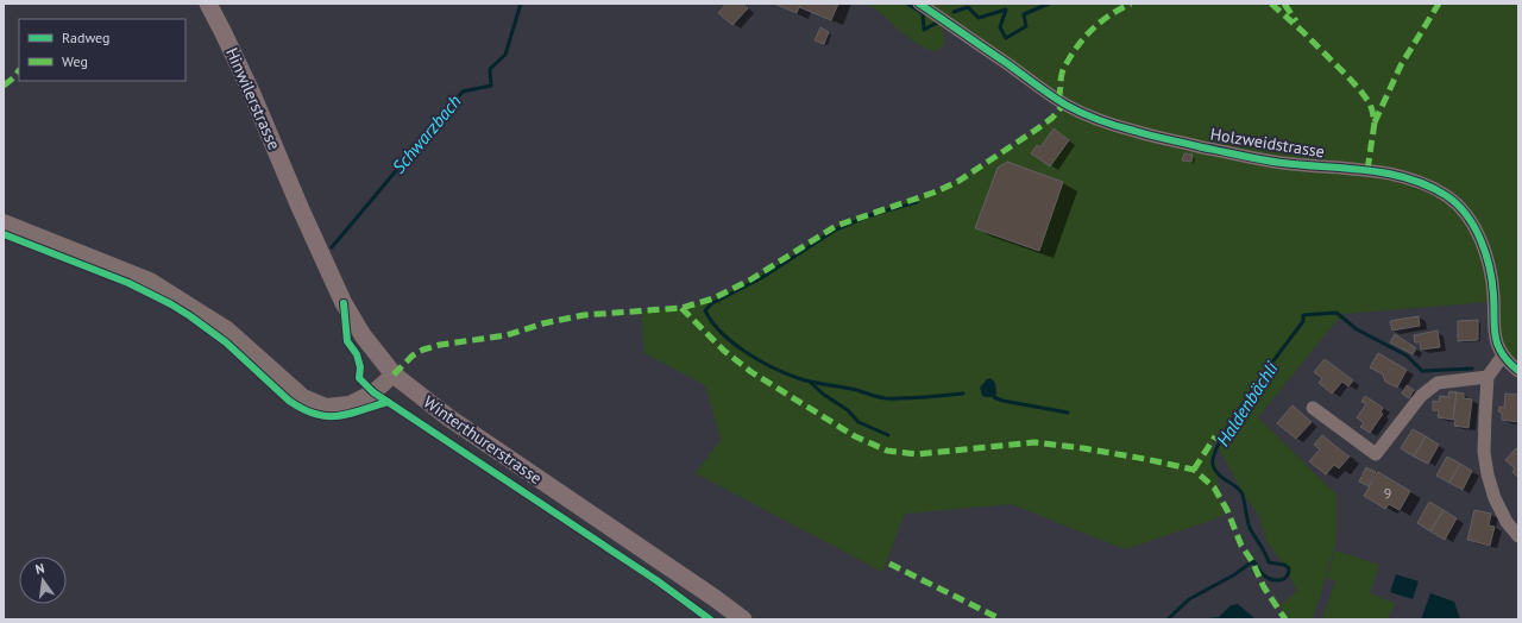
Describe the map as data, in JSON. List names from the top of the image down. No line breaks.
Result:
{"streets":{"main road":["Hinwilerstrasse","Winterthurerstrasse"],"street":["Holzweidstrasse"]},"crossings":[["Hinwilerstrasse","Winterthurerstrasse"]],"water":["Schwarzbach","Haldenbächli"],"house_numbers":["9"],"legend":["Radweg","Weg"],"north":"top"}
